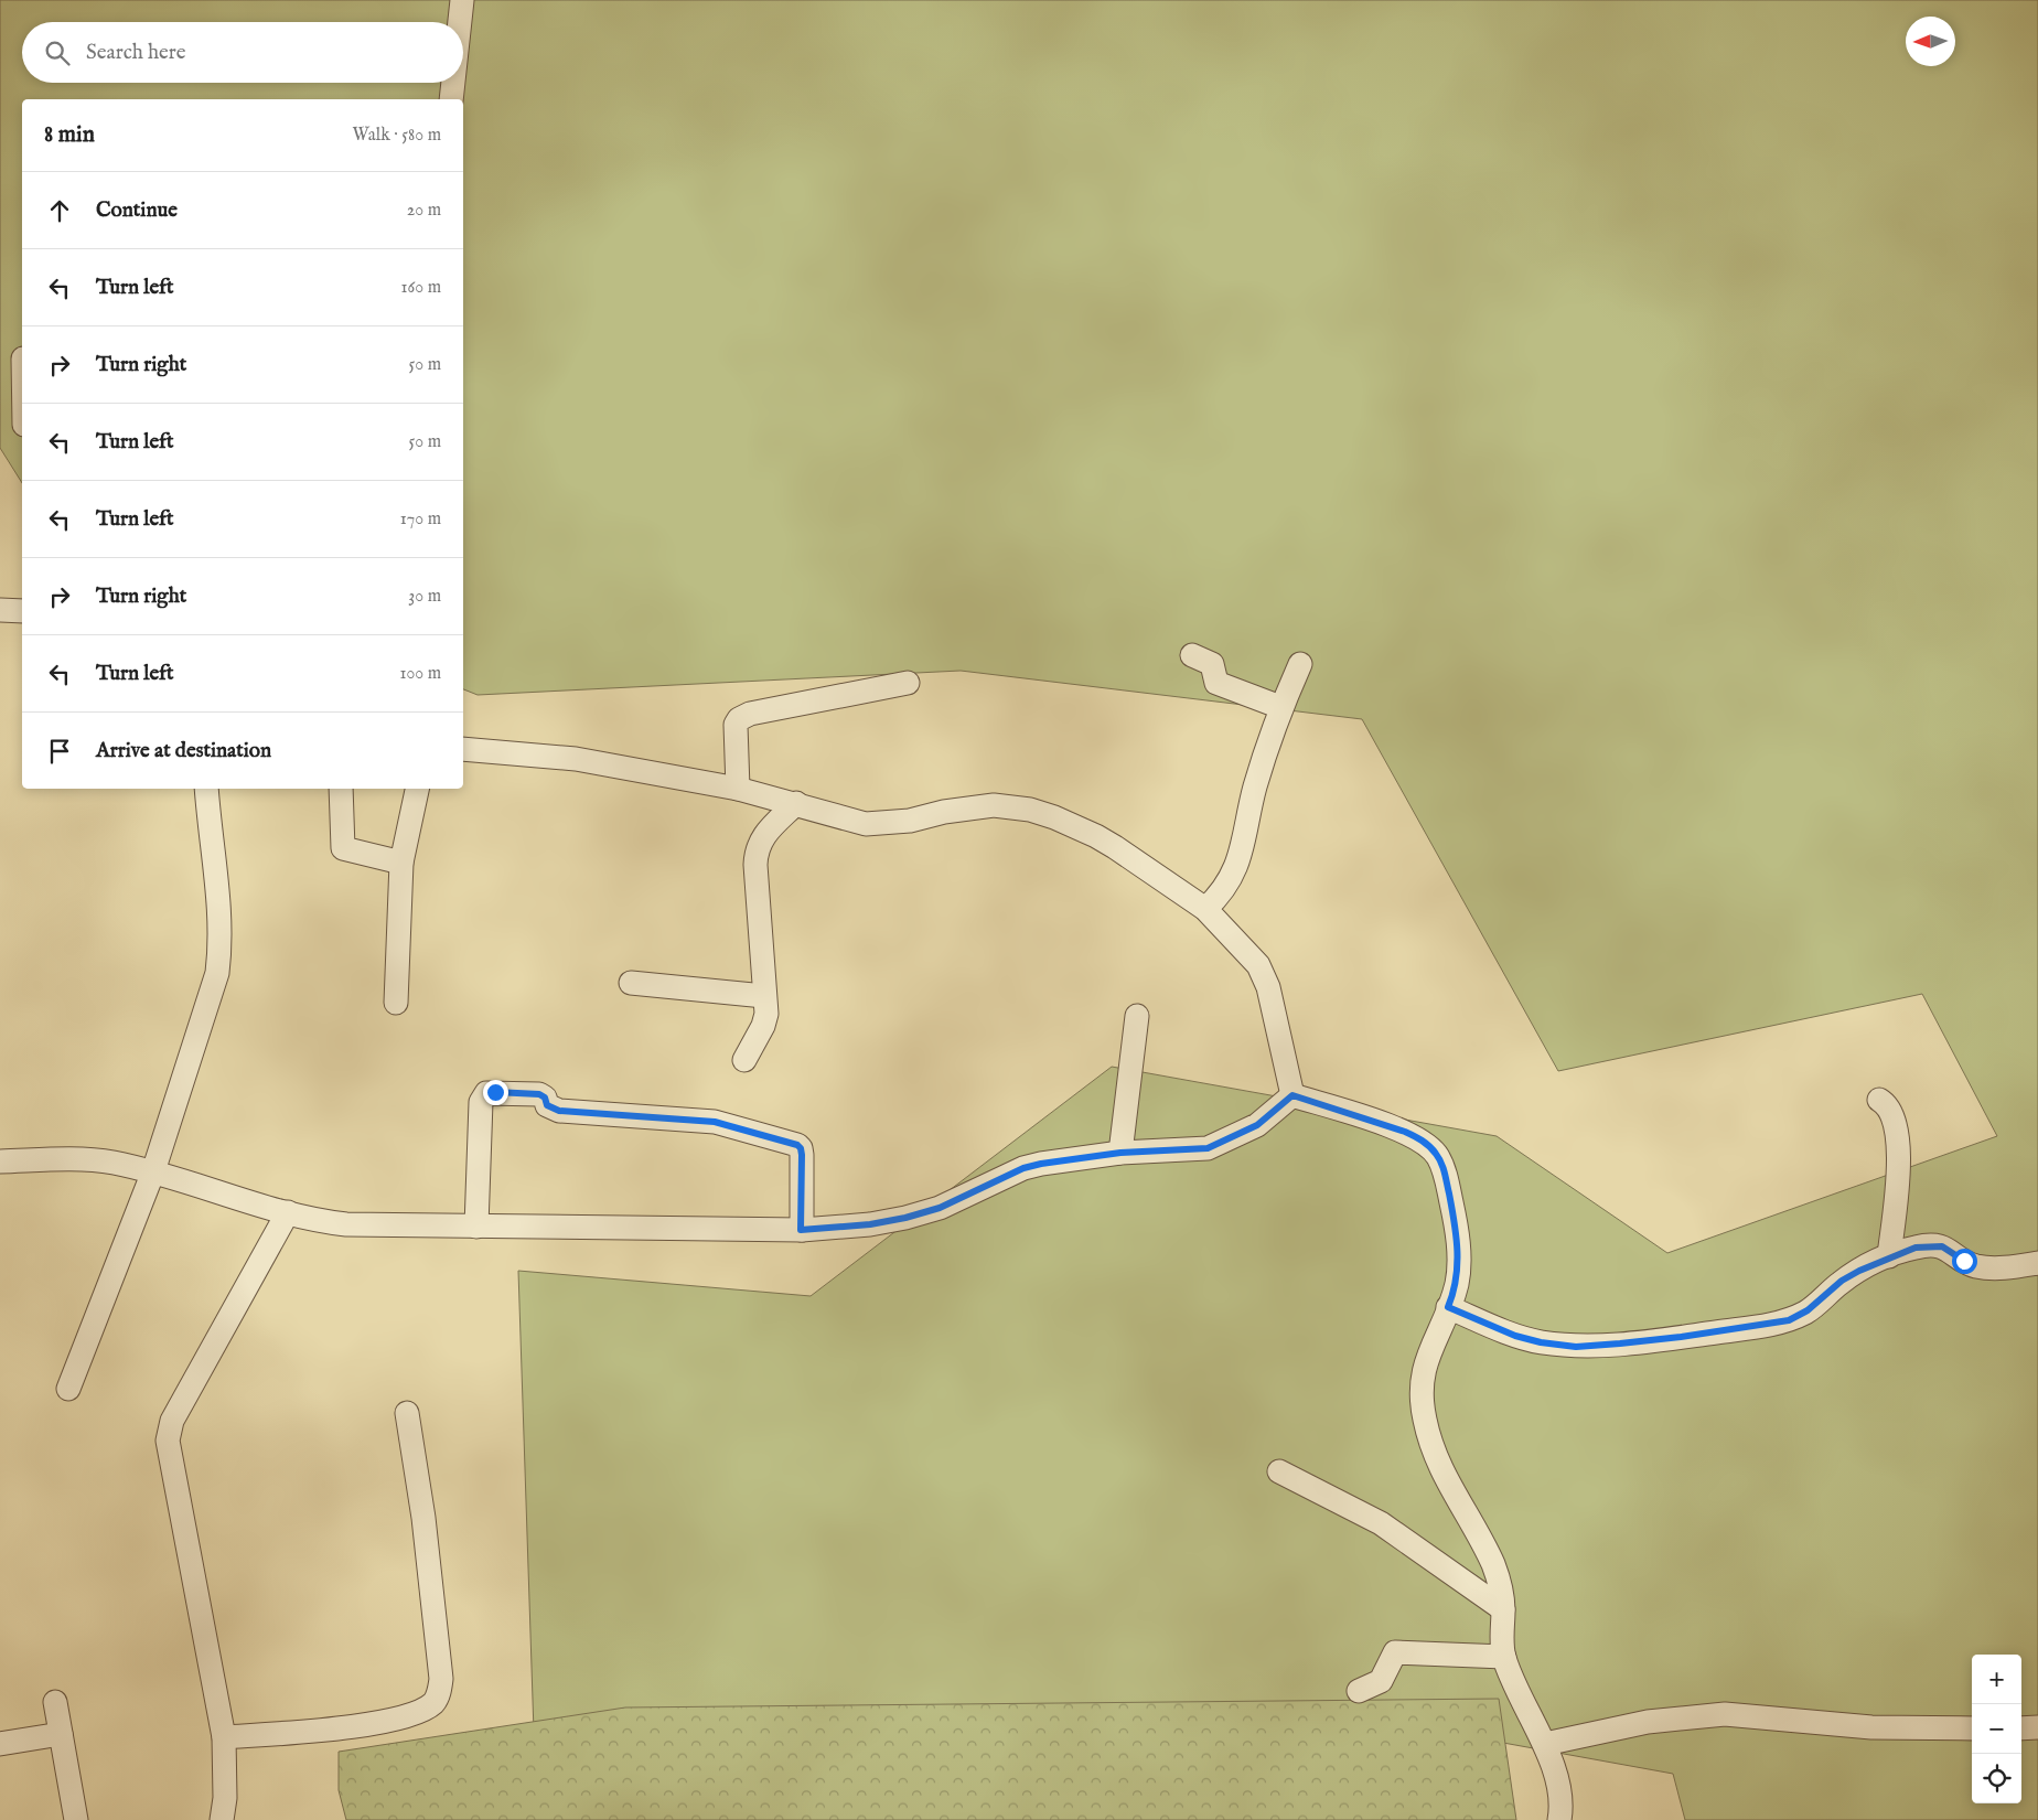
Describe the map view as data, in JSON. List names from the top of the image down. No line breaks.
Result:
{"north":"left","page":{"search":"Search here","heading":["8 min","Walk · 580 m"],"list":[["Continue","20 m"],["Turn left","160 m"],["Turn right","50 m"],["Turn left","50 m"],["Turn left","170 m"],["Turn right","30 m"],["Turn left","100 m"],"Arrive at destination"],"map_buttons":["+","−"]}}
